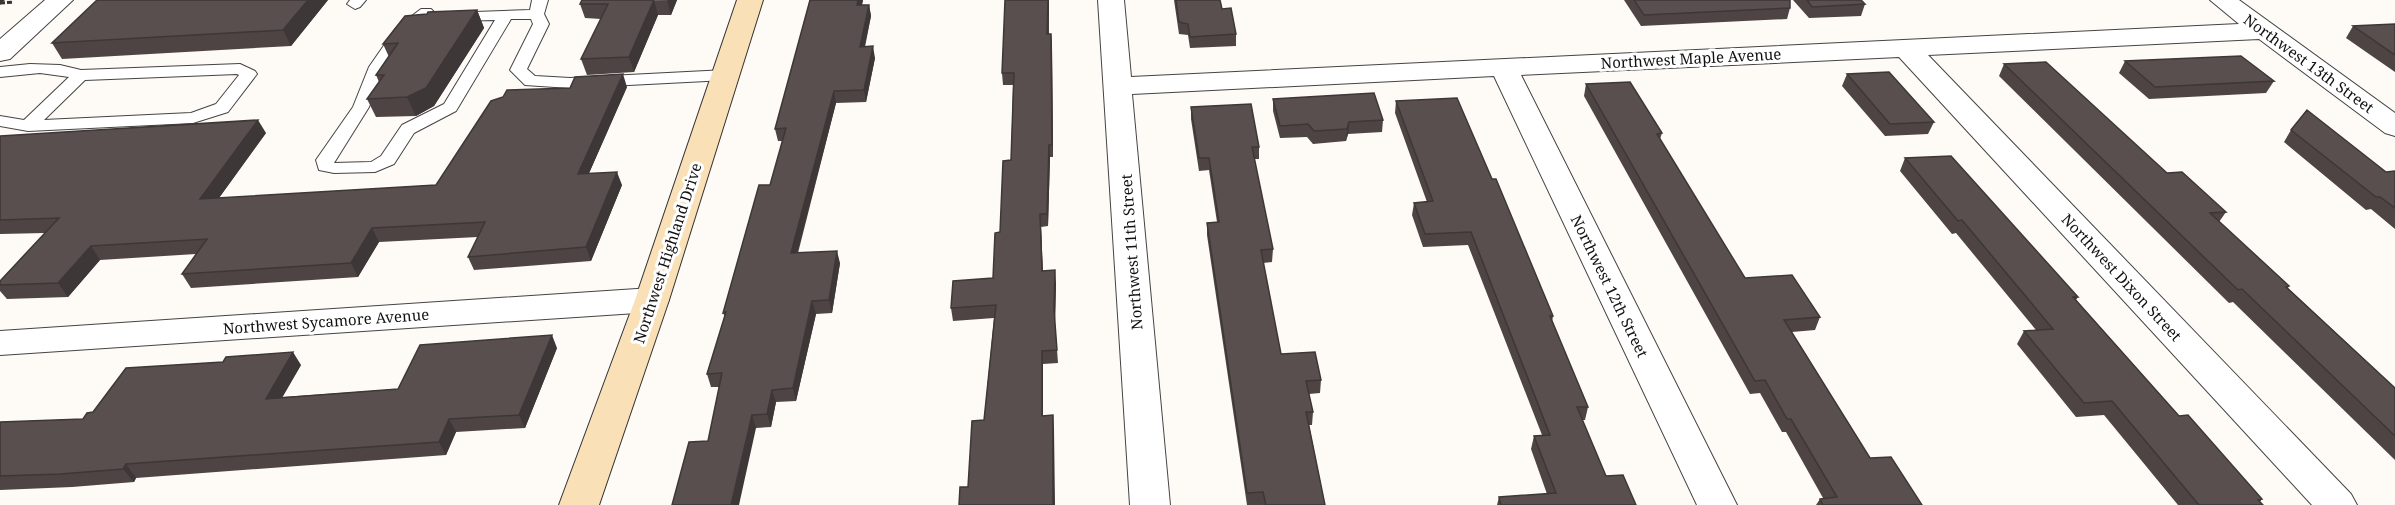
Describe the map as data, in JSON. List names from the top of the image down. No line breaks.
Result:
{"streets":{"main road":["Northwest Highland Drive"],"street":["Northwest Maple Avenue","Northwest 13th Street","Northwest 11th Street","Northwest Dixon Street","Northwest 12th Street","Northwest Sycamore Avenue"]},"crossings":[["Northwest Maple Avenue","Northwest 13th Street"],["Northwest Maple Avenue","Northwest 11th Street"],["Northwest Maple Avenue","Northwest Dixon Street"],["Northwest Maple Avenue","Northwest 12th Street"],["Northwest Highland Drive","Northwest Sycamore Avenue"]]}
